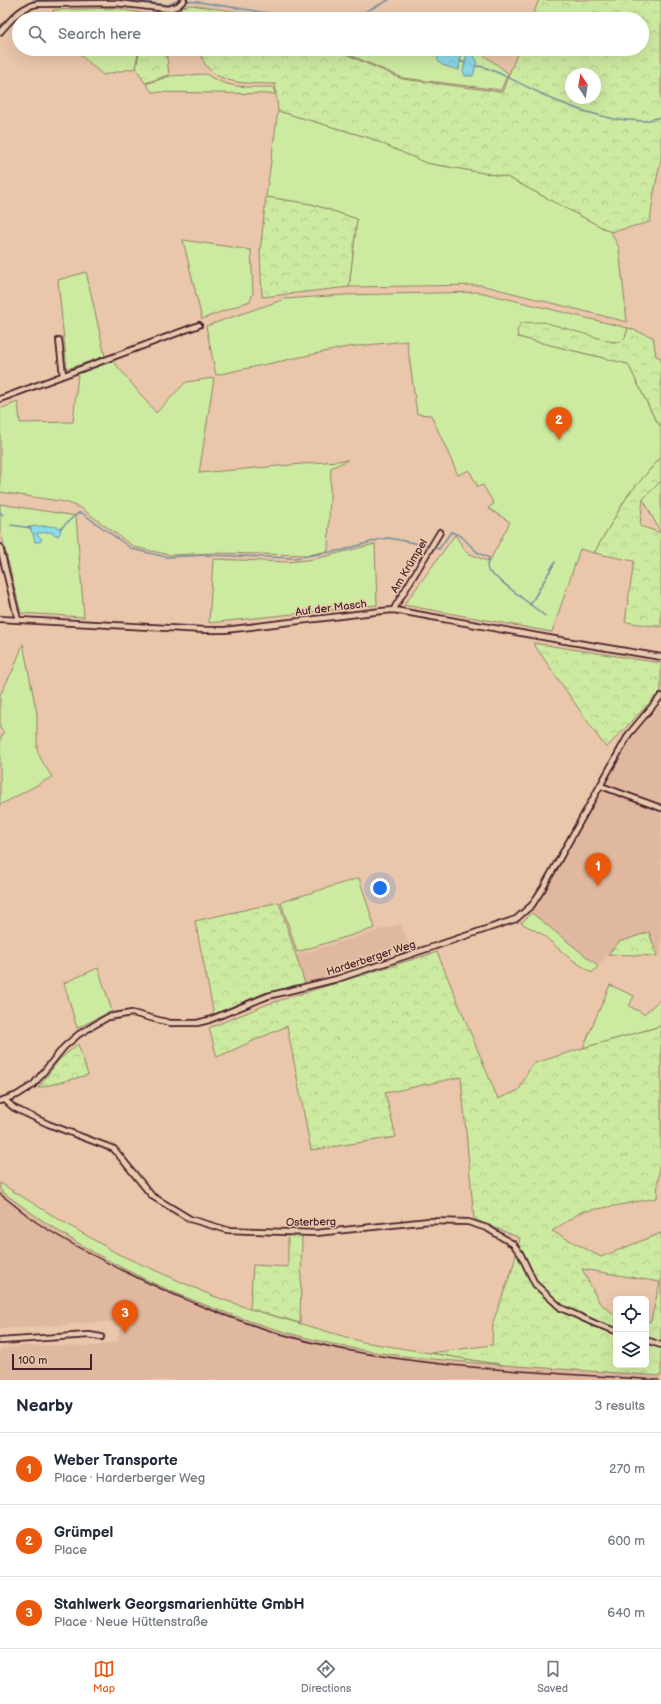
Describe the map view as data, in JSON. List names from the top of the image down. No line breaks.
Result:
{"streets":{"street":["Am Krümpel","Auf der Masch","Harderberger Weg","Osterberg"]},"crossings":[["Am Krümpel","Auf der Masch"],["Harderberger Weg","Osterberg"]],"scale_bar":"100 m","north":"top","page":{"search":"Search here","pins":["2","1","3"],"scale":"100 m","heading":["Nearby","3 results"],"list":[{"mark":"1","name":"Weber Transporte","note":"Place · Harderberger Weg","value":"270 m"},{"mark":"2","name":"Grümpel","note":"Place","value":"600 m"},{"mark":"3","name":"Stahlwerk Georgsmarienhütte GmbH","note":"Place · Neue Hüttenstraße","value":"640 m"}],"nav":["Map","Directions","Saved"]}}
